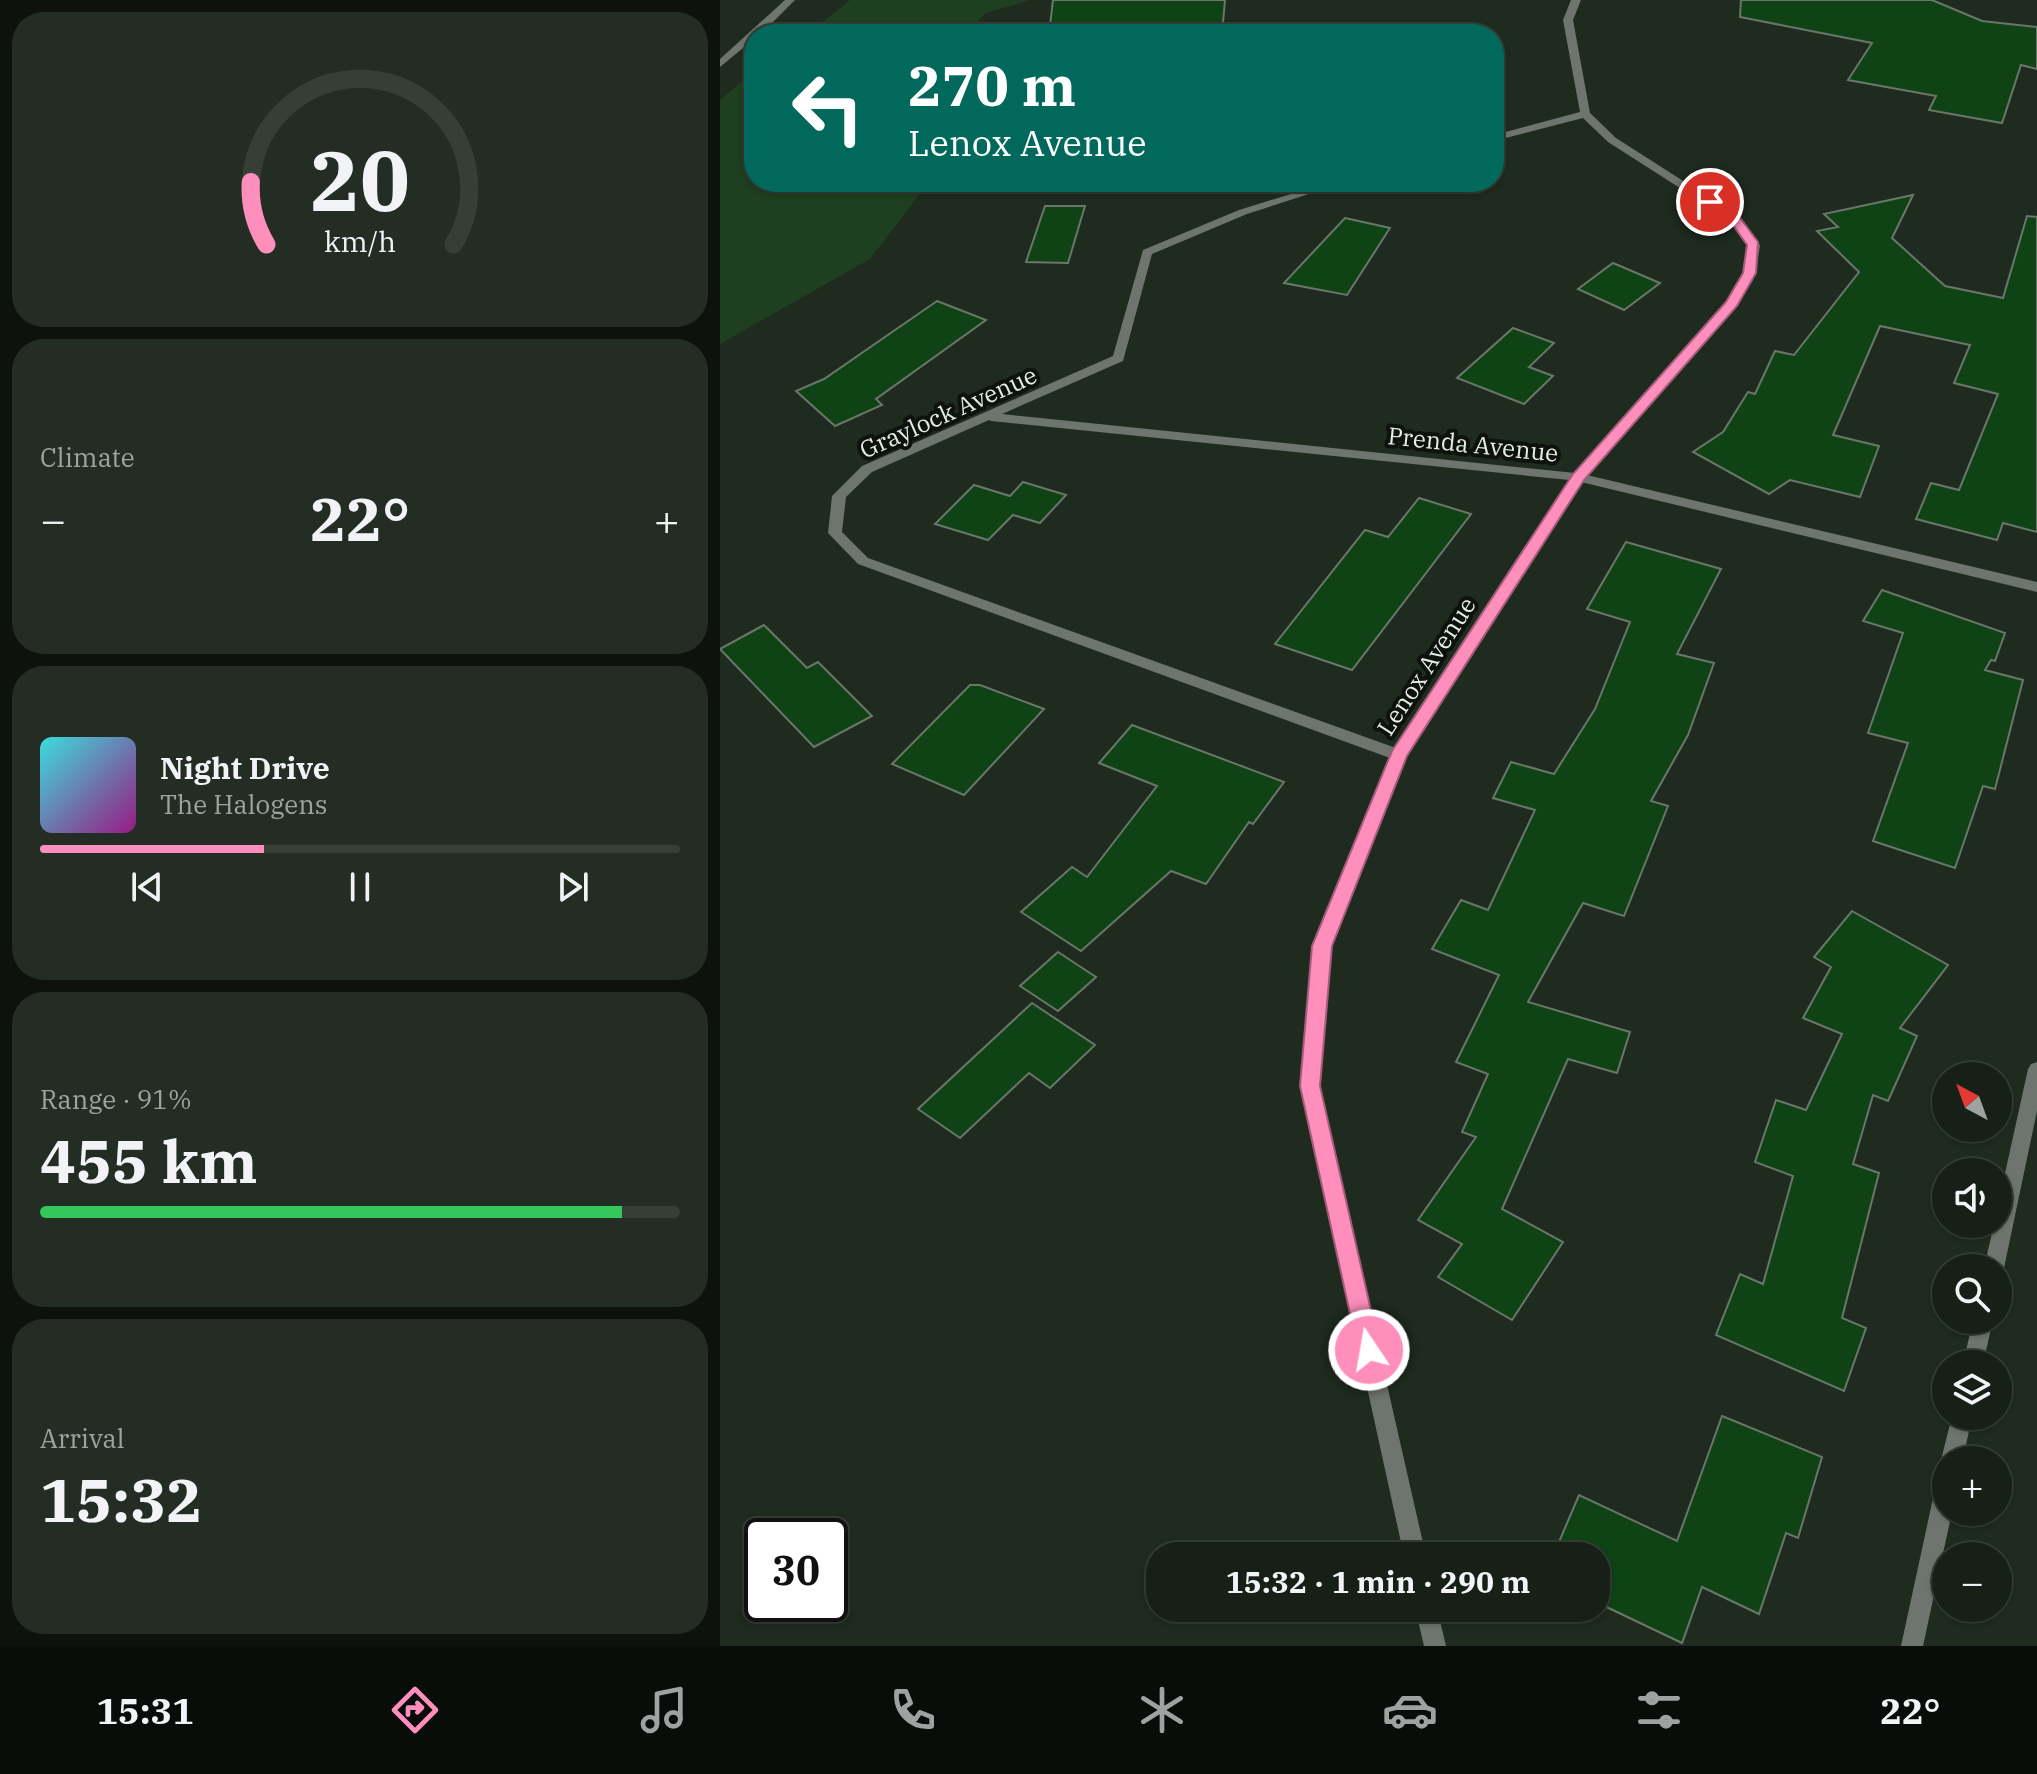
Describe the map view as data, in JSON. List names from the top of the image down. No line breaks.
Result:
{"streets":{"street":["Graylock Avenue","Prenda Avenue","Lenox Avenue"]},"crossings":[["Graylock Avenue","Prenda Avenue"],["Graylock Avenue","Lenox Avenue"],["Prenda Avenue","Lenox Avenue"]],"north":"top left","page":{"turn":["270 m","Lenox Avenue"],"tile":["Climate",["Range · 91%","455 km"],["Arrival","15:32"]],"heat":["−","22°","+"],"song":["Night Drive","The Halogens"],"map_buttons":["+","−"],"limit":"30","trip":"15:32 · 1 min · 290 m","tabs":["15:31","22°"],"gauge":["20","km/h"]}}
